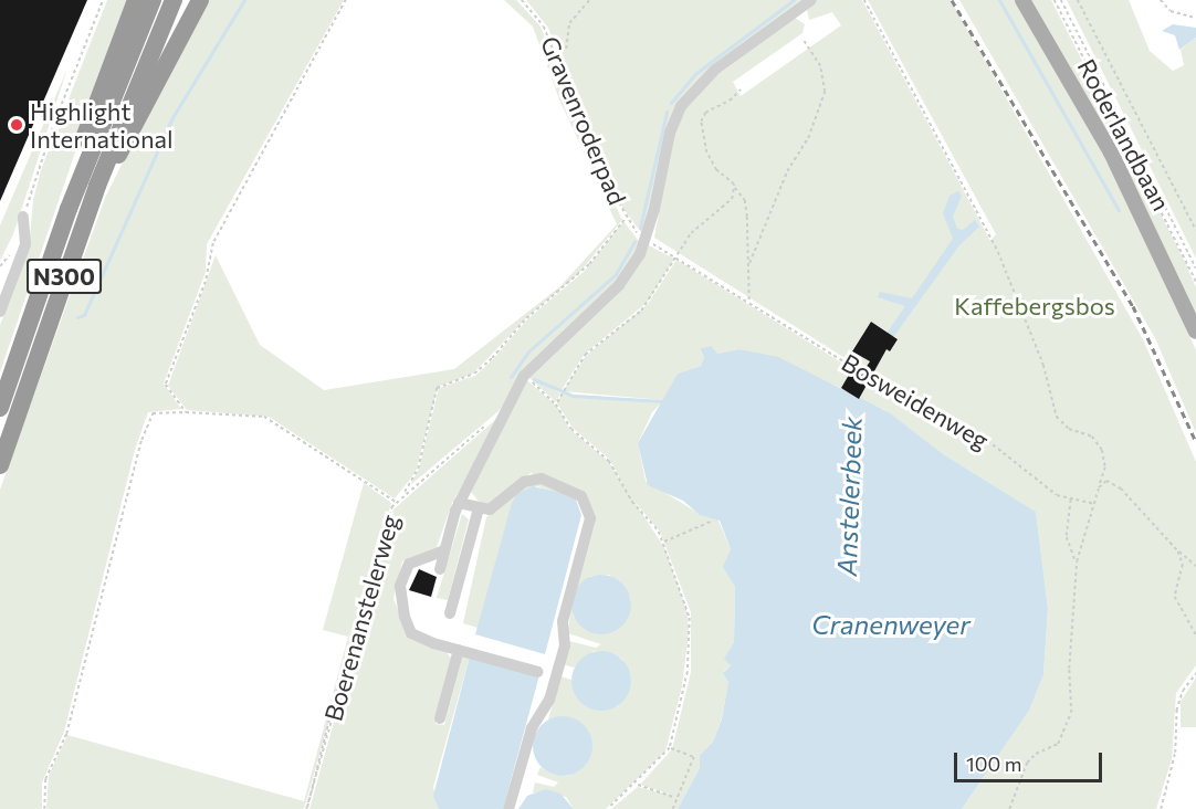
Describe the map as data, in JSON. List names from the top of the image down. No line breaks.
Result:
{"streets":{"highway":["N300"],"main road":["Roderlandbaan"],"path":["Gravenroderpad","Bosweidenweg","Boerenanstelerweg"]},"crossings":[["Gravenroderpad","Bosweidenweg"]],"water":["Anstelerbeek","Cranenweyer"],"parks":["Kaffebergsbos"],"places":["Highlight International"],"scale_bar":"100 m"}
